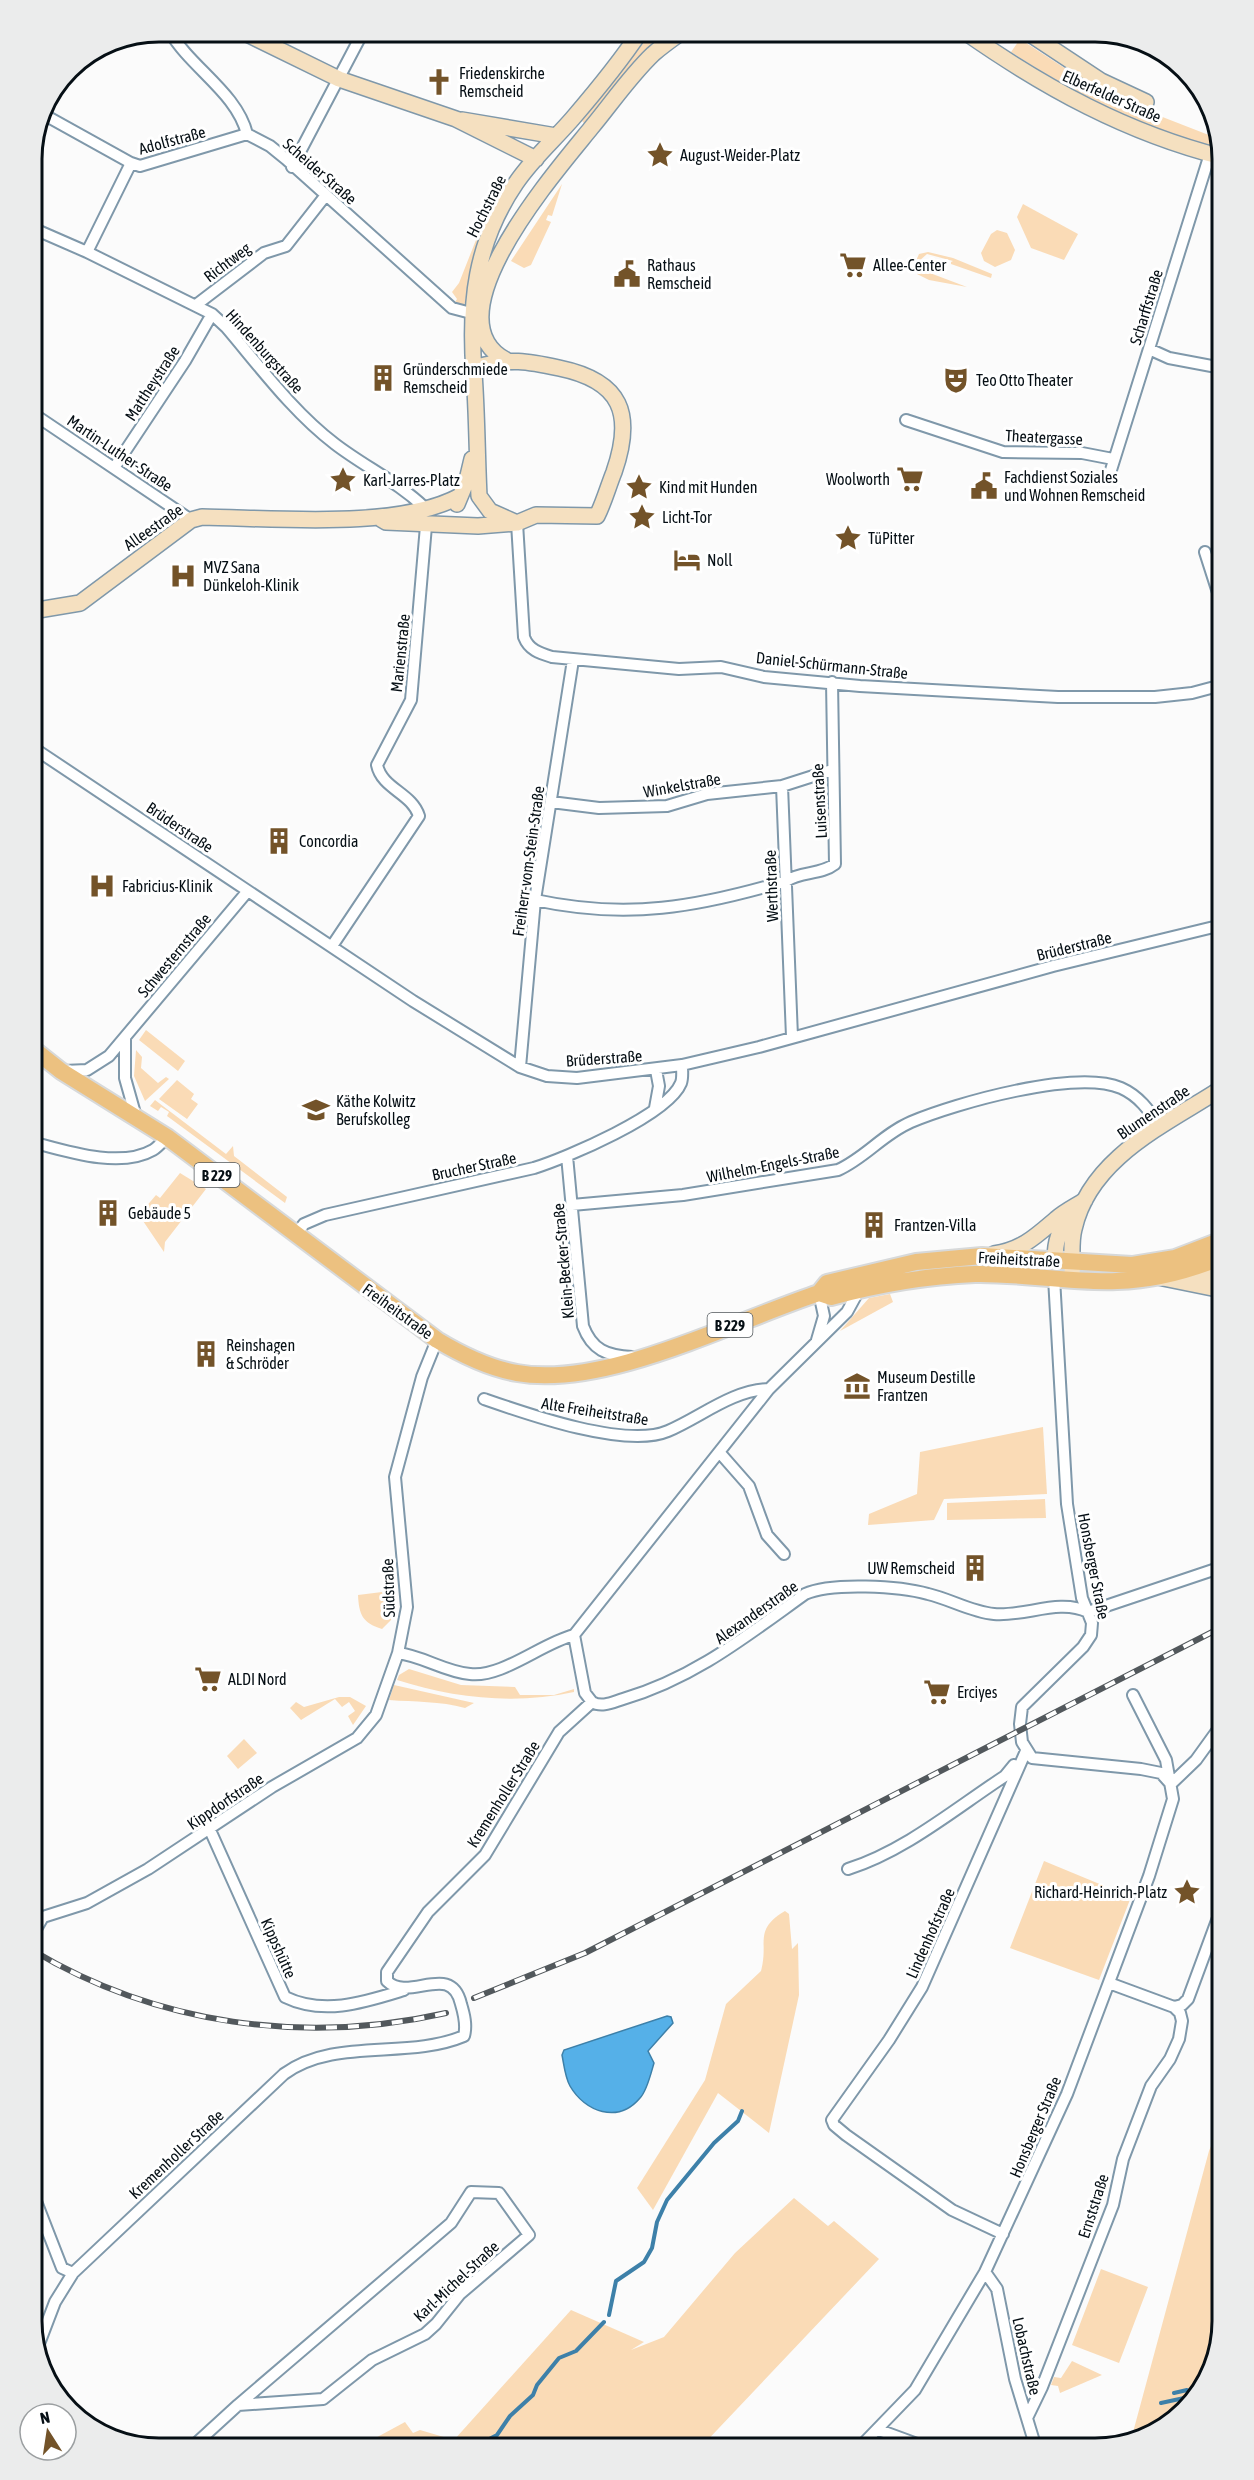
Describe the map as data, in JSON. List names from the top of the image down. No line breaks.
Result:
{"streets":{"main road":["B 229","Freiheitstraße"],"street":["Elberfelder Straße","Adolfstraße","Scheider Straße","Hochstraße","Richtweg","Scharffstraße","Hindenburgstraße","Mattheystraße","Theatergasse","Martin-Luther-Straße","Alleestraße","Marienstraße","Daniel-Schürmann-Straße","Winkelstraße","Luisenstraße","Brüderstraße","Freiherr-vom-Stein-Straße","Werthstraße","Schwesternstraße","Blumenstraße","Wilhelm-Engels-Straße","Brucher Straße","Klein-Becker-Straße","Alte Freiheitstraße","Honsberger Straße","Südstraße","Alexanderstraße","Kremenholler Straße","Kippdorfstraße","Lindenhofstraße","Kippshütte","Ernststraße","Karl-Michel-Straße","Lobachstraße"]},"crossings":[["Adolfstraße","Scheider Straße"],["Adolfstraße","Hindenburgstraße"],["Scheider Straße","Hochstraße"],["Scheider Straße","Richtweg"],["Hochstraße","Alleestraße"],["Hochstraße","Daniel-Schürmann-Straße"],["Richtweg","Hindenburgstraße"],["Scharffstraße","Theatergasse"],["Hindenburgstraße","Mattheystraße"],["Hindenburgstraße","Alleestraße"],["Mattheystraße","Martin-Luther-Straße"],["Martin-Luther-Straße","Alleestraße"],["Alleestraße","Marienstraße"],["Alleestraße","Daniel-Schürmann-Straße"],["Marienstraße","Brüderstraße"],["Daniel-Schürmann-Straße","Luisenstraße"],["Daniel-Schürmann-Straße","Freiherr-vom-Stein-Straße"],["Winkelstraße","Freiherr-vom-Stein-Straße"],["Winkelstraße","Werthstraße"],["Luisenstraße","Werthstraße"],["Brüderstraße","Freiherr-vom-Stein-Straße"],["Brüderstraße","Werthstraße"],["Brüderstraße","Schwesternstraße"],["Brüderstraße","Brucher Straße"],["Schwesternstraße","Freiheitstraße"],["Blumenstraße","Wilhelm-Engels-Straße"],["Blumenstraße","Freiheitstraße"],["Wilhelm-Engels-Straße","Klein-Becker-Straße"],["Brucher Straße","Freiheitstraße"],["Brucher Straße","Klein-Becker-Straße"],["Freiheitstraße","Klein-Becker-Straße"],["Freiheitstraße","Honsberger Straße"],["Freiheitstraße","Südstraße"],["Honsberger Straße","Alexanderstraße"],["Honsberger Straße","Lindenhofstraße"],["Honsberger Straße","Lobachstraße"],["Südstraße","Kippdorfstraße"],["Alexanderstraße","Kremenholler Straße"],["Kremenholler Straße","Kippshütte"],["Kippdorfstraße","Kippshütte"],["Ernststraße","Lobachstraße"]],"places":{"church":["Friedenskirche Remscheid"],"place":["August-Weider-Platz","Karl-Jarres-Platz","Kind mit Hunden","Licht-Tor","TüPitter","Richard-Heinrich-Platz"],"supermarket":["Allee-Center","Woolworth","ALDI Nord","Erciyes"],"public building":["Rathaus Remscheid","Fachdienst Soziales und Wohnen Remscheid"],"building":["Gründerschmiede Remscheid","Concordia","Gebäude 5","Frantzen-Villa","Reinshagen & Schröder","UW Remscheid"],"theatre":["Teo Otto Theater"],"hotel":["Noll"],"hospital":["MVZ Sana Dünkeloh-Klinik","Fabricius-Klinik"],"school or university":["Käthe Kolwitz Berufskolleg"],"museum":["Museum Destille Frantzen"]},"north":"top"}
